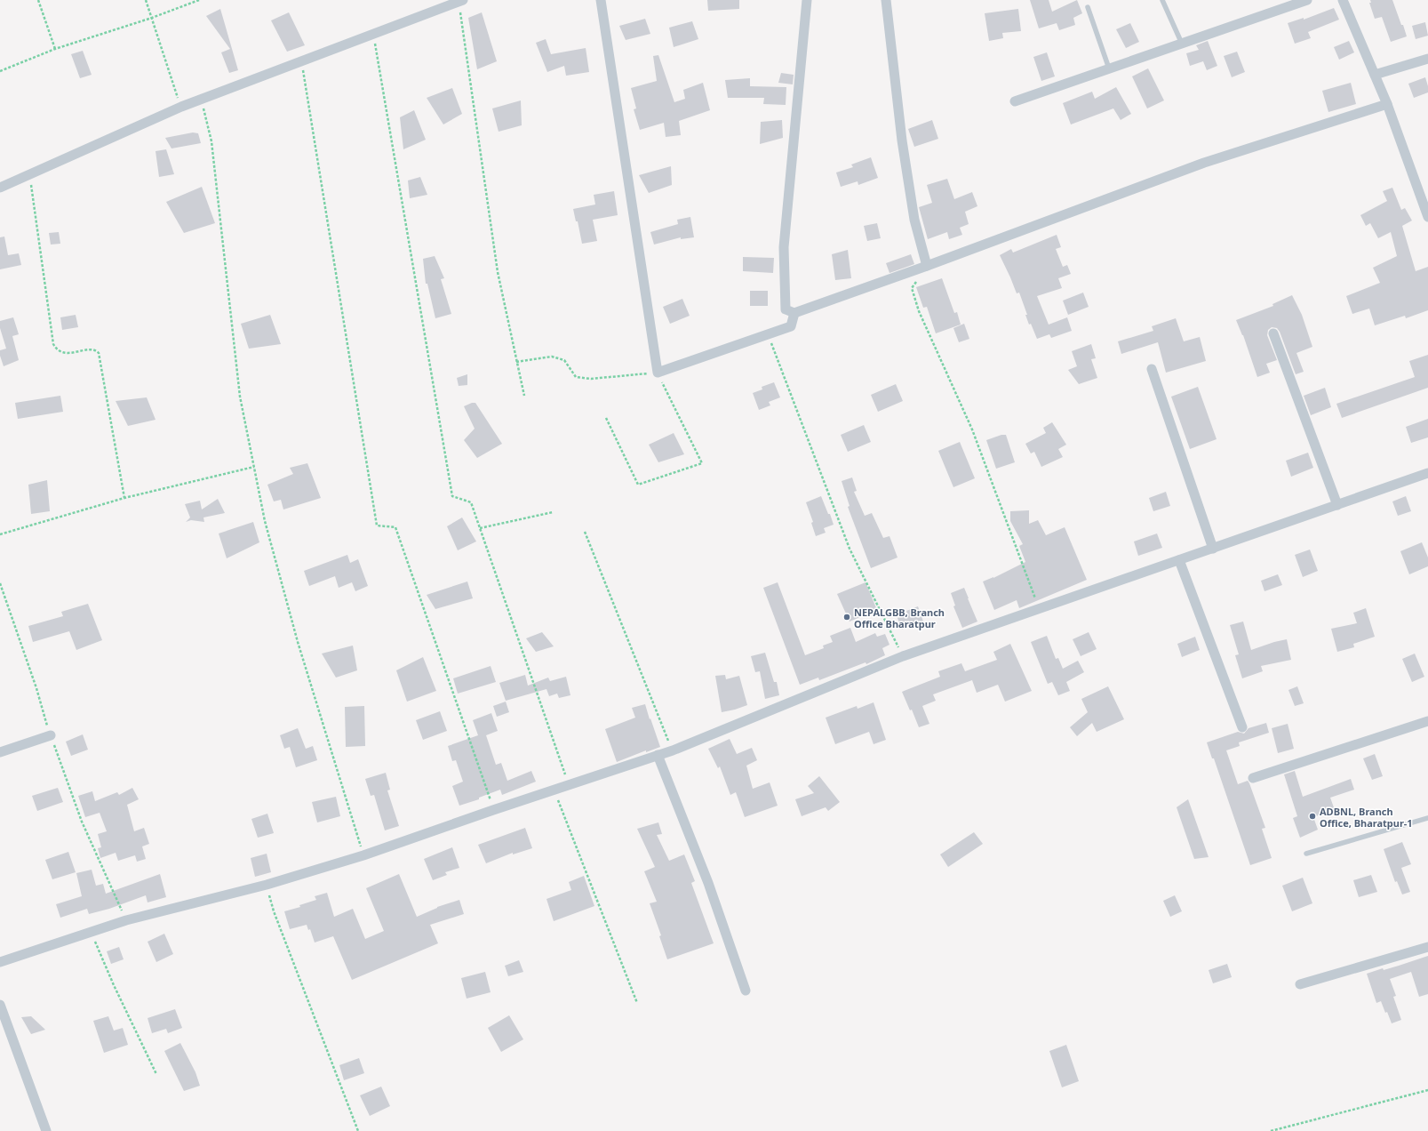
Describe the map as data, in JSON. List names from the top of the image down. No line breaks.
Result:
{"places":["NEPALGBB, Branch Office Bharatpur","ADBNL, Branch Office, Bharatpur-1"]}
